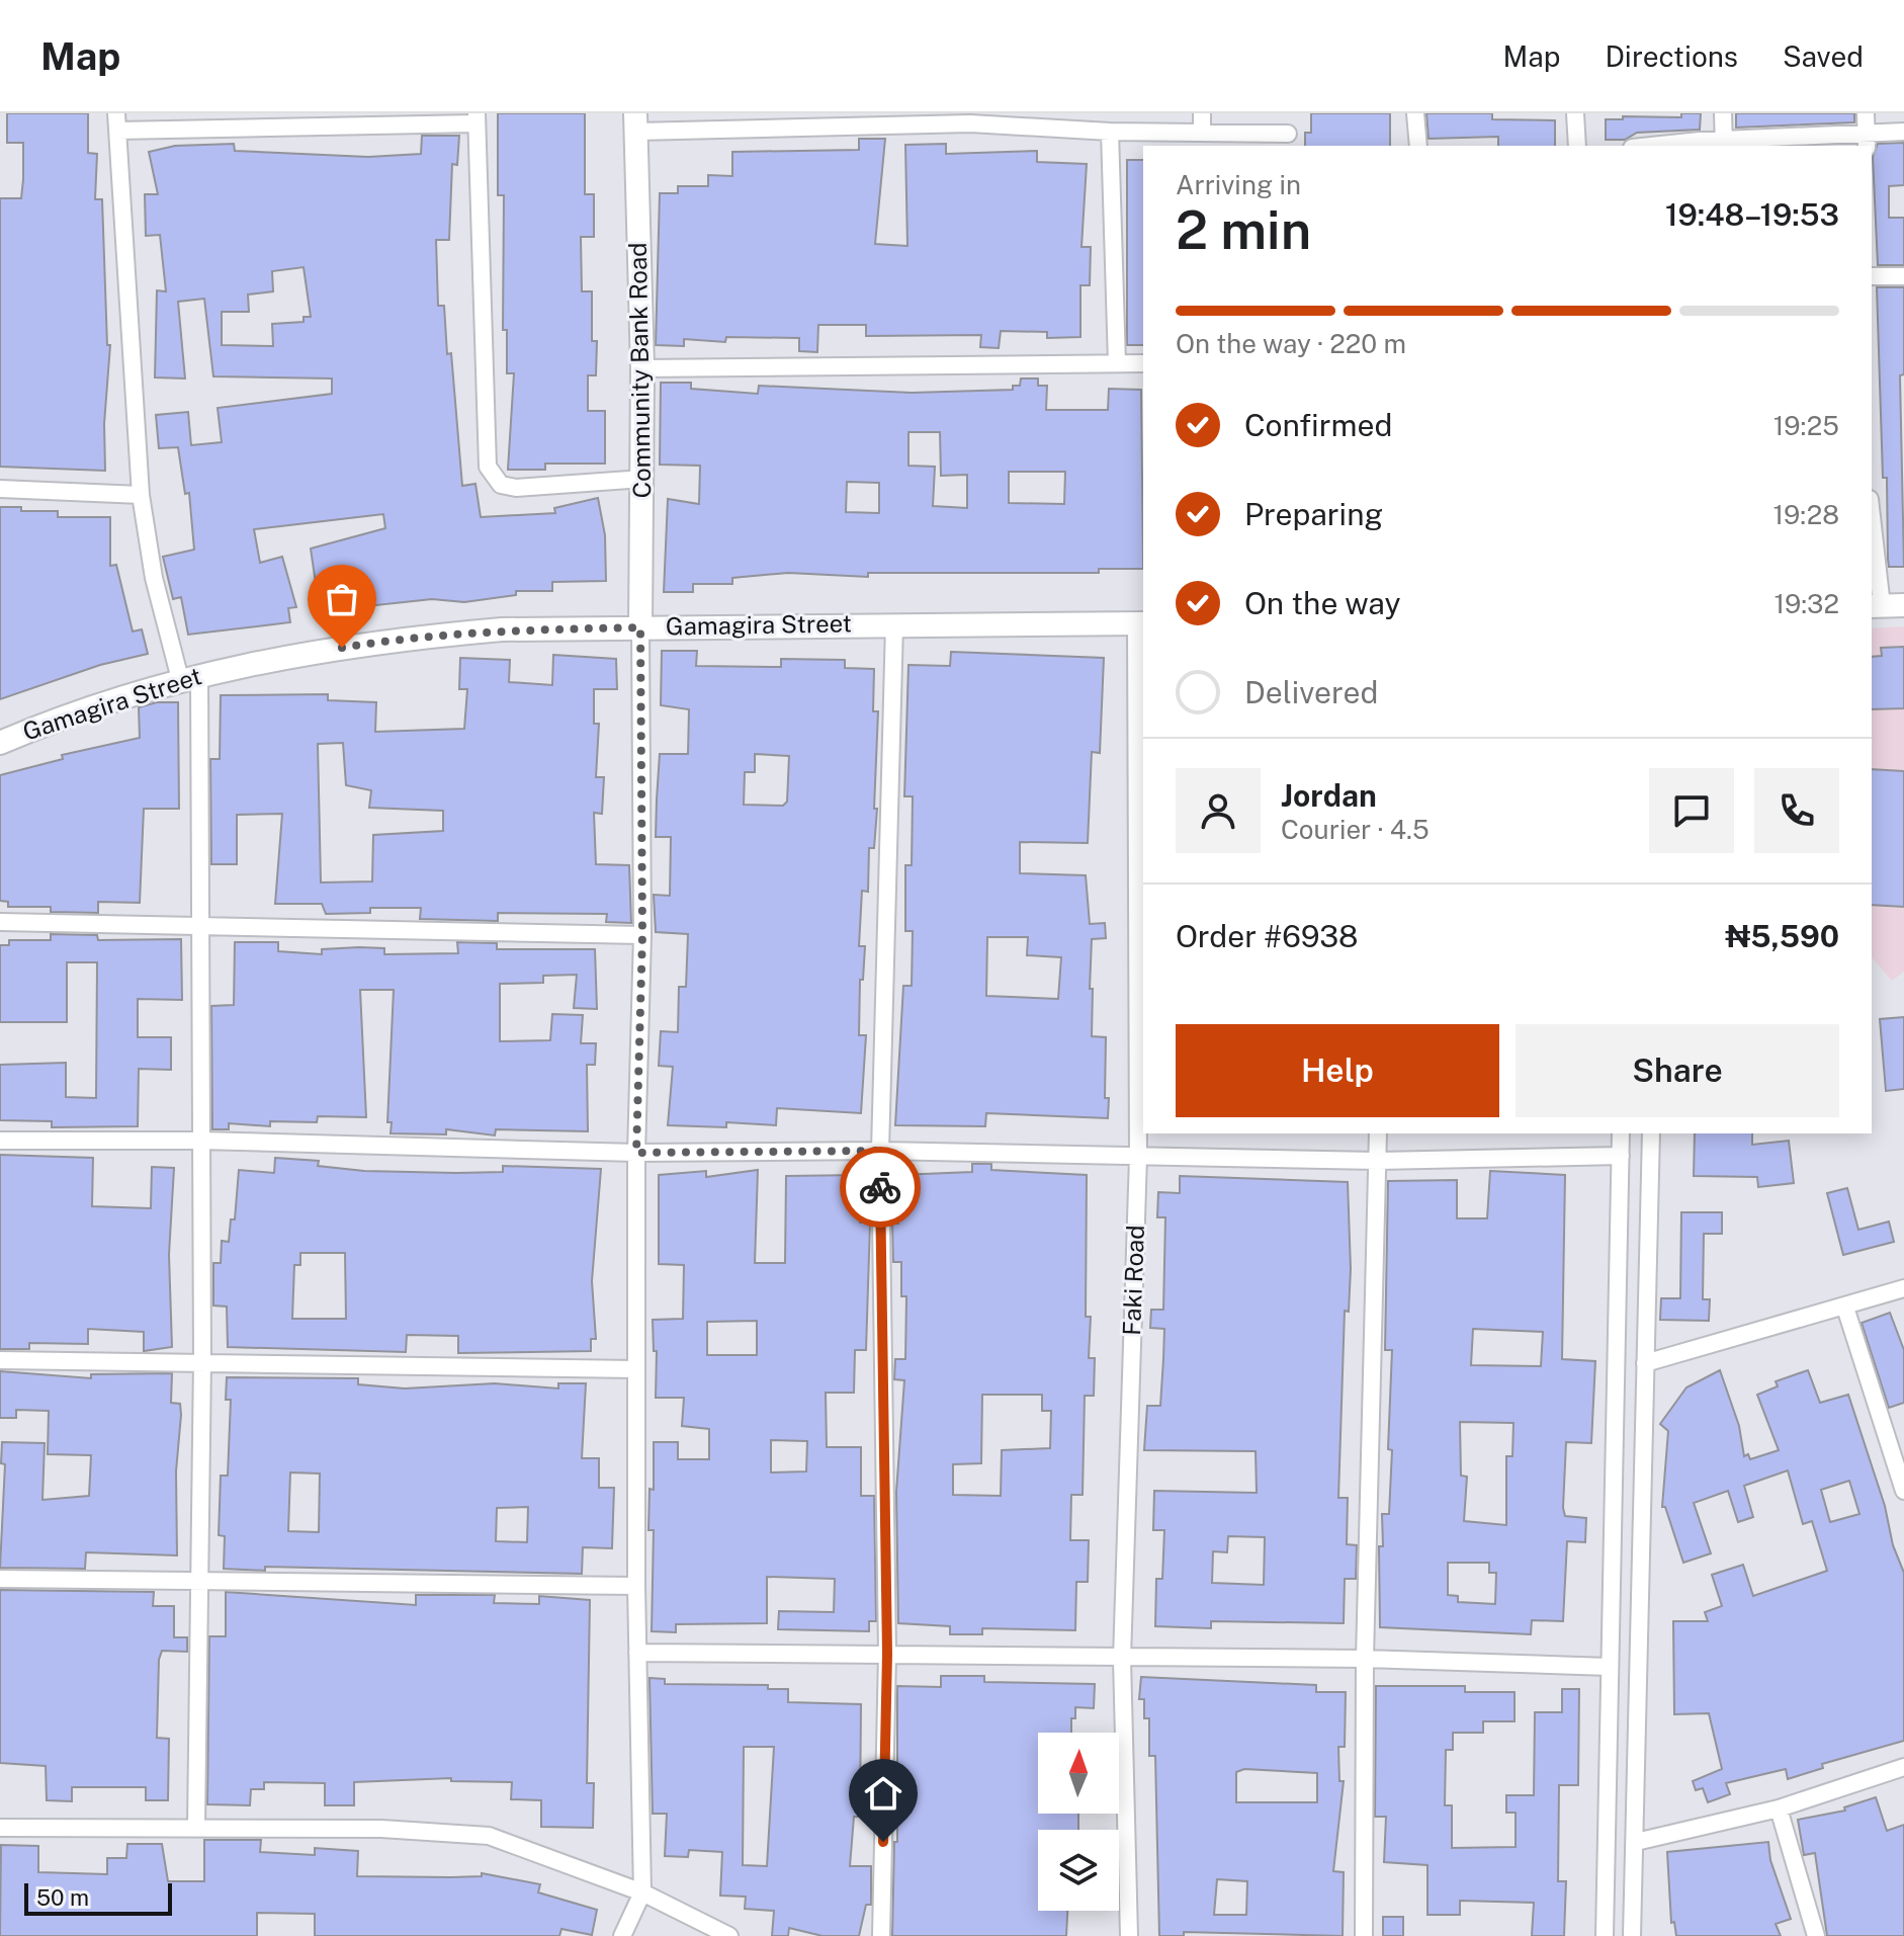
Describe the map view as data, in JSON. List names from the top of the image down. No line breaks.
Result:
{"streets":{"street":["Community Bank Road","Gamagira Street","Faki Road"]},"crossings":[["Community Bank Road","Gamagira Street"],["Gamagira Street","Faki Road"]],"scale_bar":"50 m","north":"top","page":{"header":"Map","nav":["Map","Directions","Saved"],"heading":["2 min","Arriving in","19:48–19:53"],"panel":["Jordan","Courier · 4.5","Order #6938","₦5,590"],"bar":"On the way · 220 m","list":[["Confirmed","19:25"],["Preparing","19:28"],["On the way","19:32"],"Delivered"],"buttons":["Help","Share"],"scale":"50 m"}}
